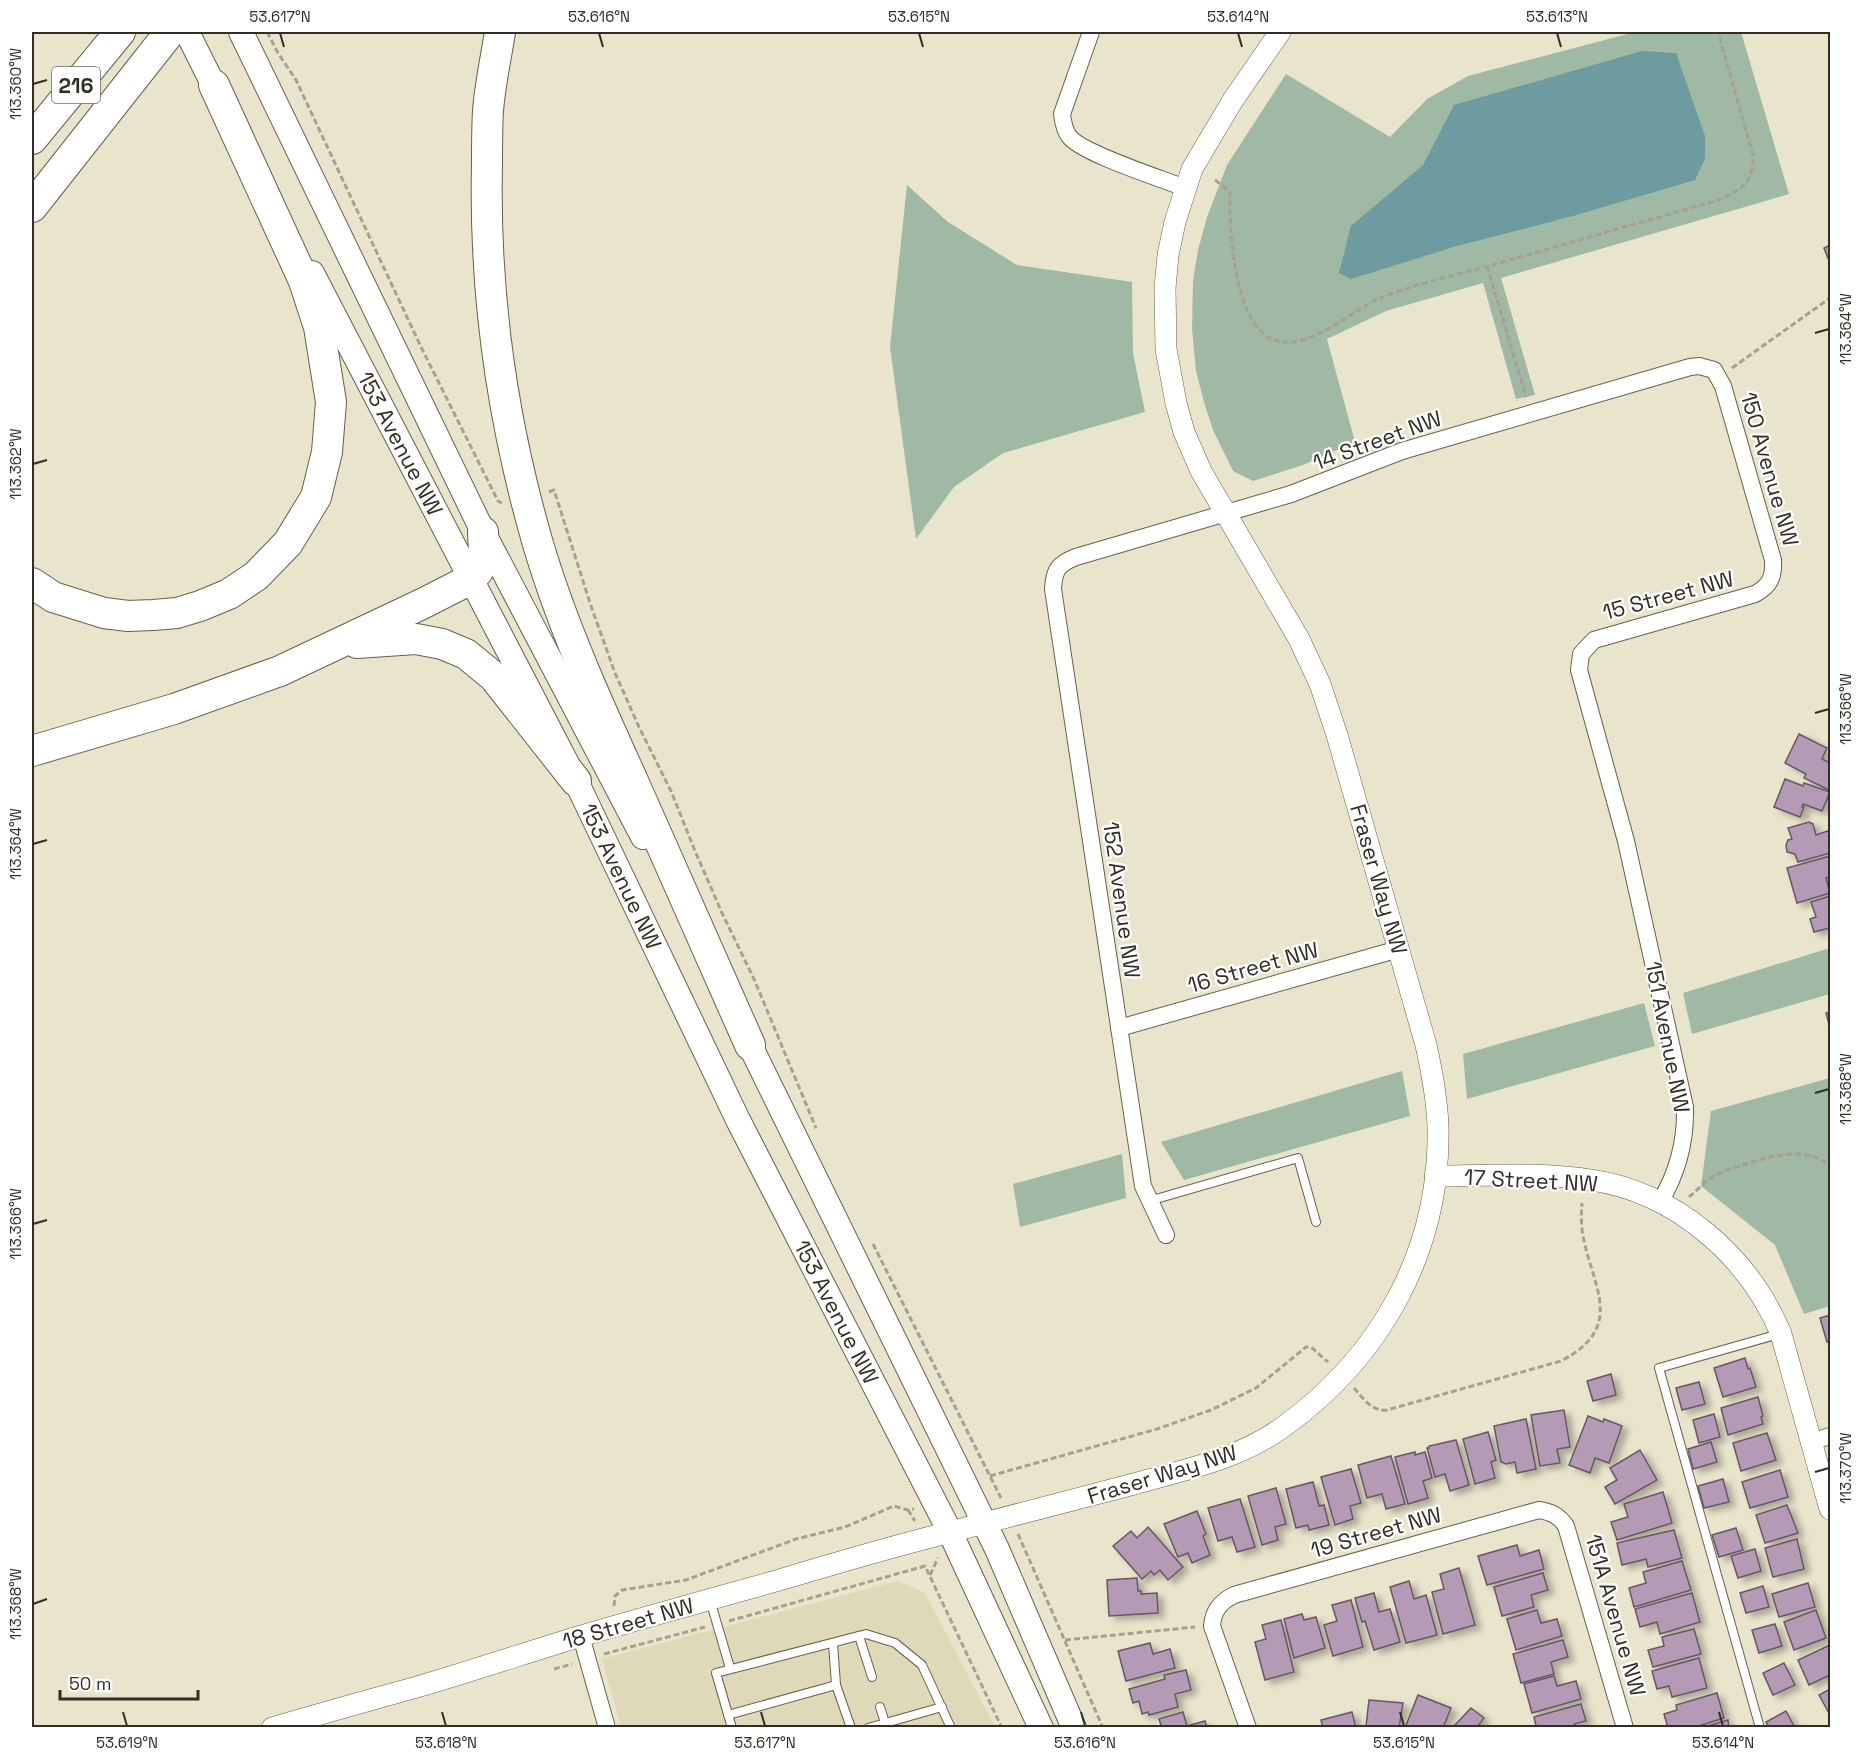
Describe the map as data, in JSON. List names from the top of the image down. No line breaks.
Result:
{"streets":{"highway":["216"],"main road":["153 Avenue NW"],"street":["14 Street NW","150 Avenue NW","15 Street NW","Fraser Way NW","152 Avenue NW","16 Street NW","151 Avenue NW","17 Street NW","19 Street NW","151A Avenue NW","18 Street NW"]},"crossings":[["14 Street NW","150 Avenue NW"],["14 Street NW","Fraser Way NW"],["14 Street NW","152 Avenue NW"],["153 Avenue NW","Fraser Way NW"],["153 Avenue NW","18 Street NW"],["150 Avenue NW","15 Street NW"],["15 Street NW","151 Avenue NW"],["Fraser Way NW","16 Street NW"],["Fraser Way NW","17 Street NW"],["Fraser Way NW","18 Street NW"],["152 Avenue NW","16 Street NW"],["151 Avenue NW","17 Street NW"],["19 Street NW","151A Avenue NW"]],"scale_bar":"50 m","coordinates":["53.617°N","53.616°N","53.615°N","53.614°N","53.613°N","113.360°W","113.364°W","113.362°W","113.366°W","113.368°W","113.370°W","53.619°N","53.618°N"]}
